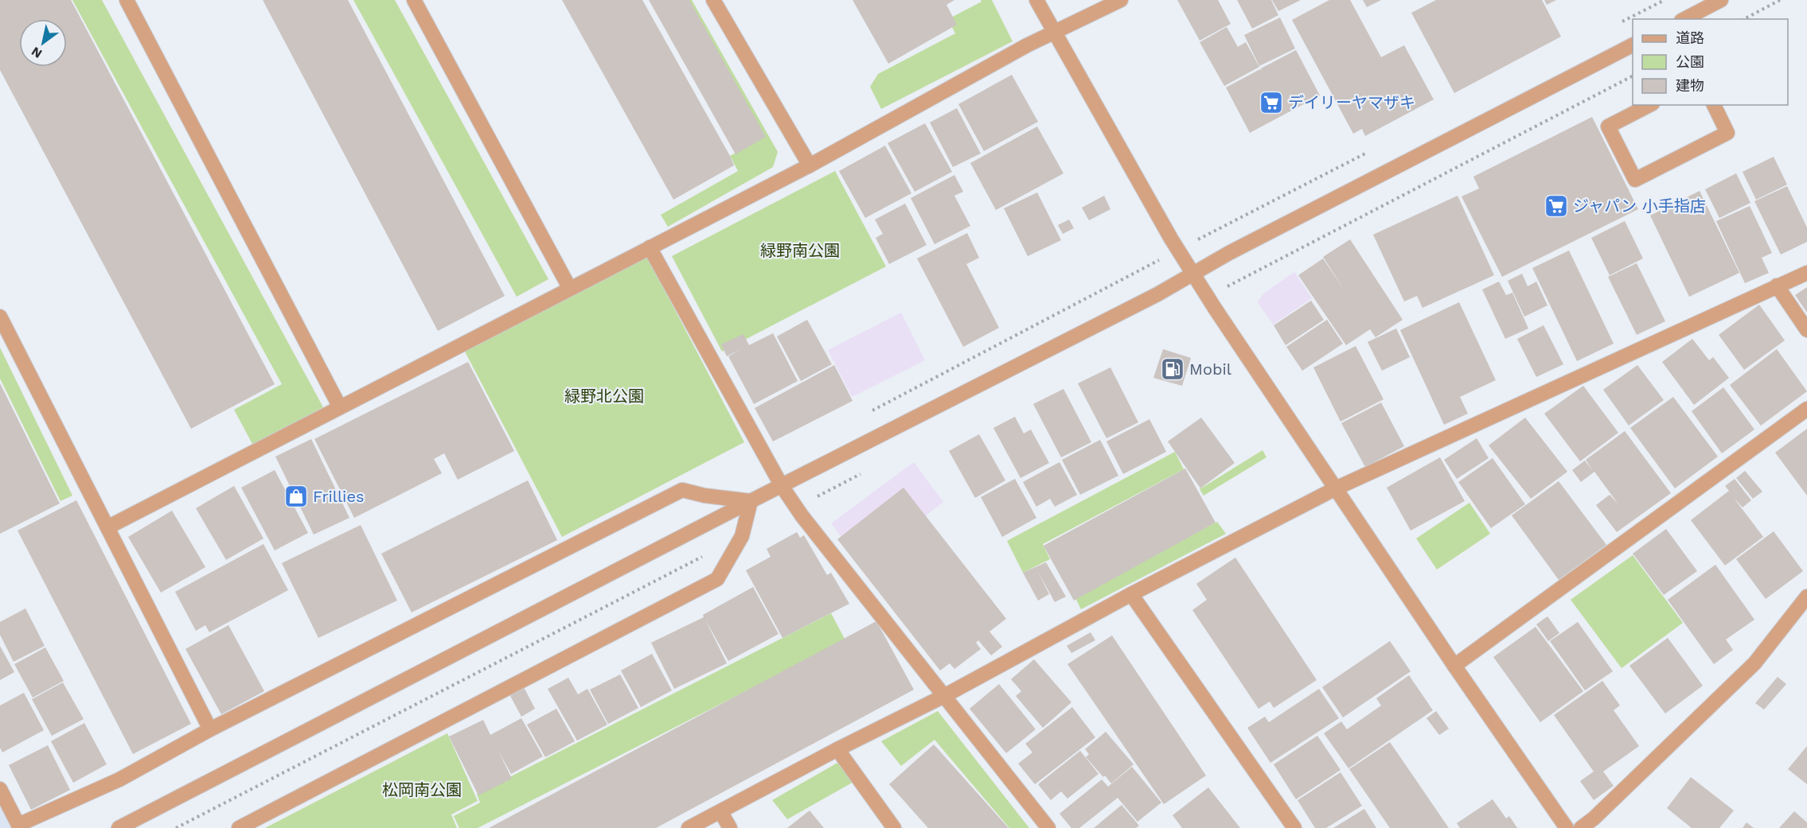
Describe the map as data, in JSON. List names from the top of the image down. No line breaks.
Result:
{"parks":["緑野南公園","緑野北公園","松岡南公園"],"places":{"supermarket":["デイリーヤマザキ","ジャパン 小手指店"],"fuel station":["Mobil"],"shop":["Frillies"]},"legend":["道路","公園","建物"],"north":"bottom left"}
